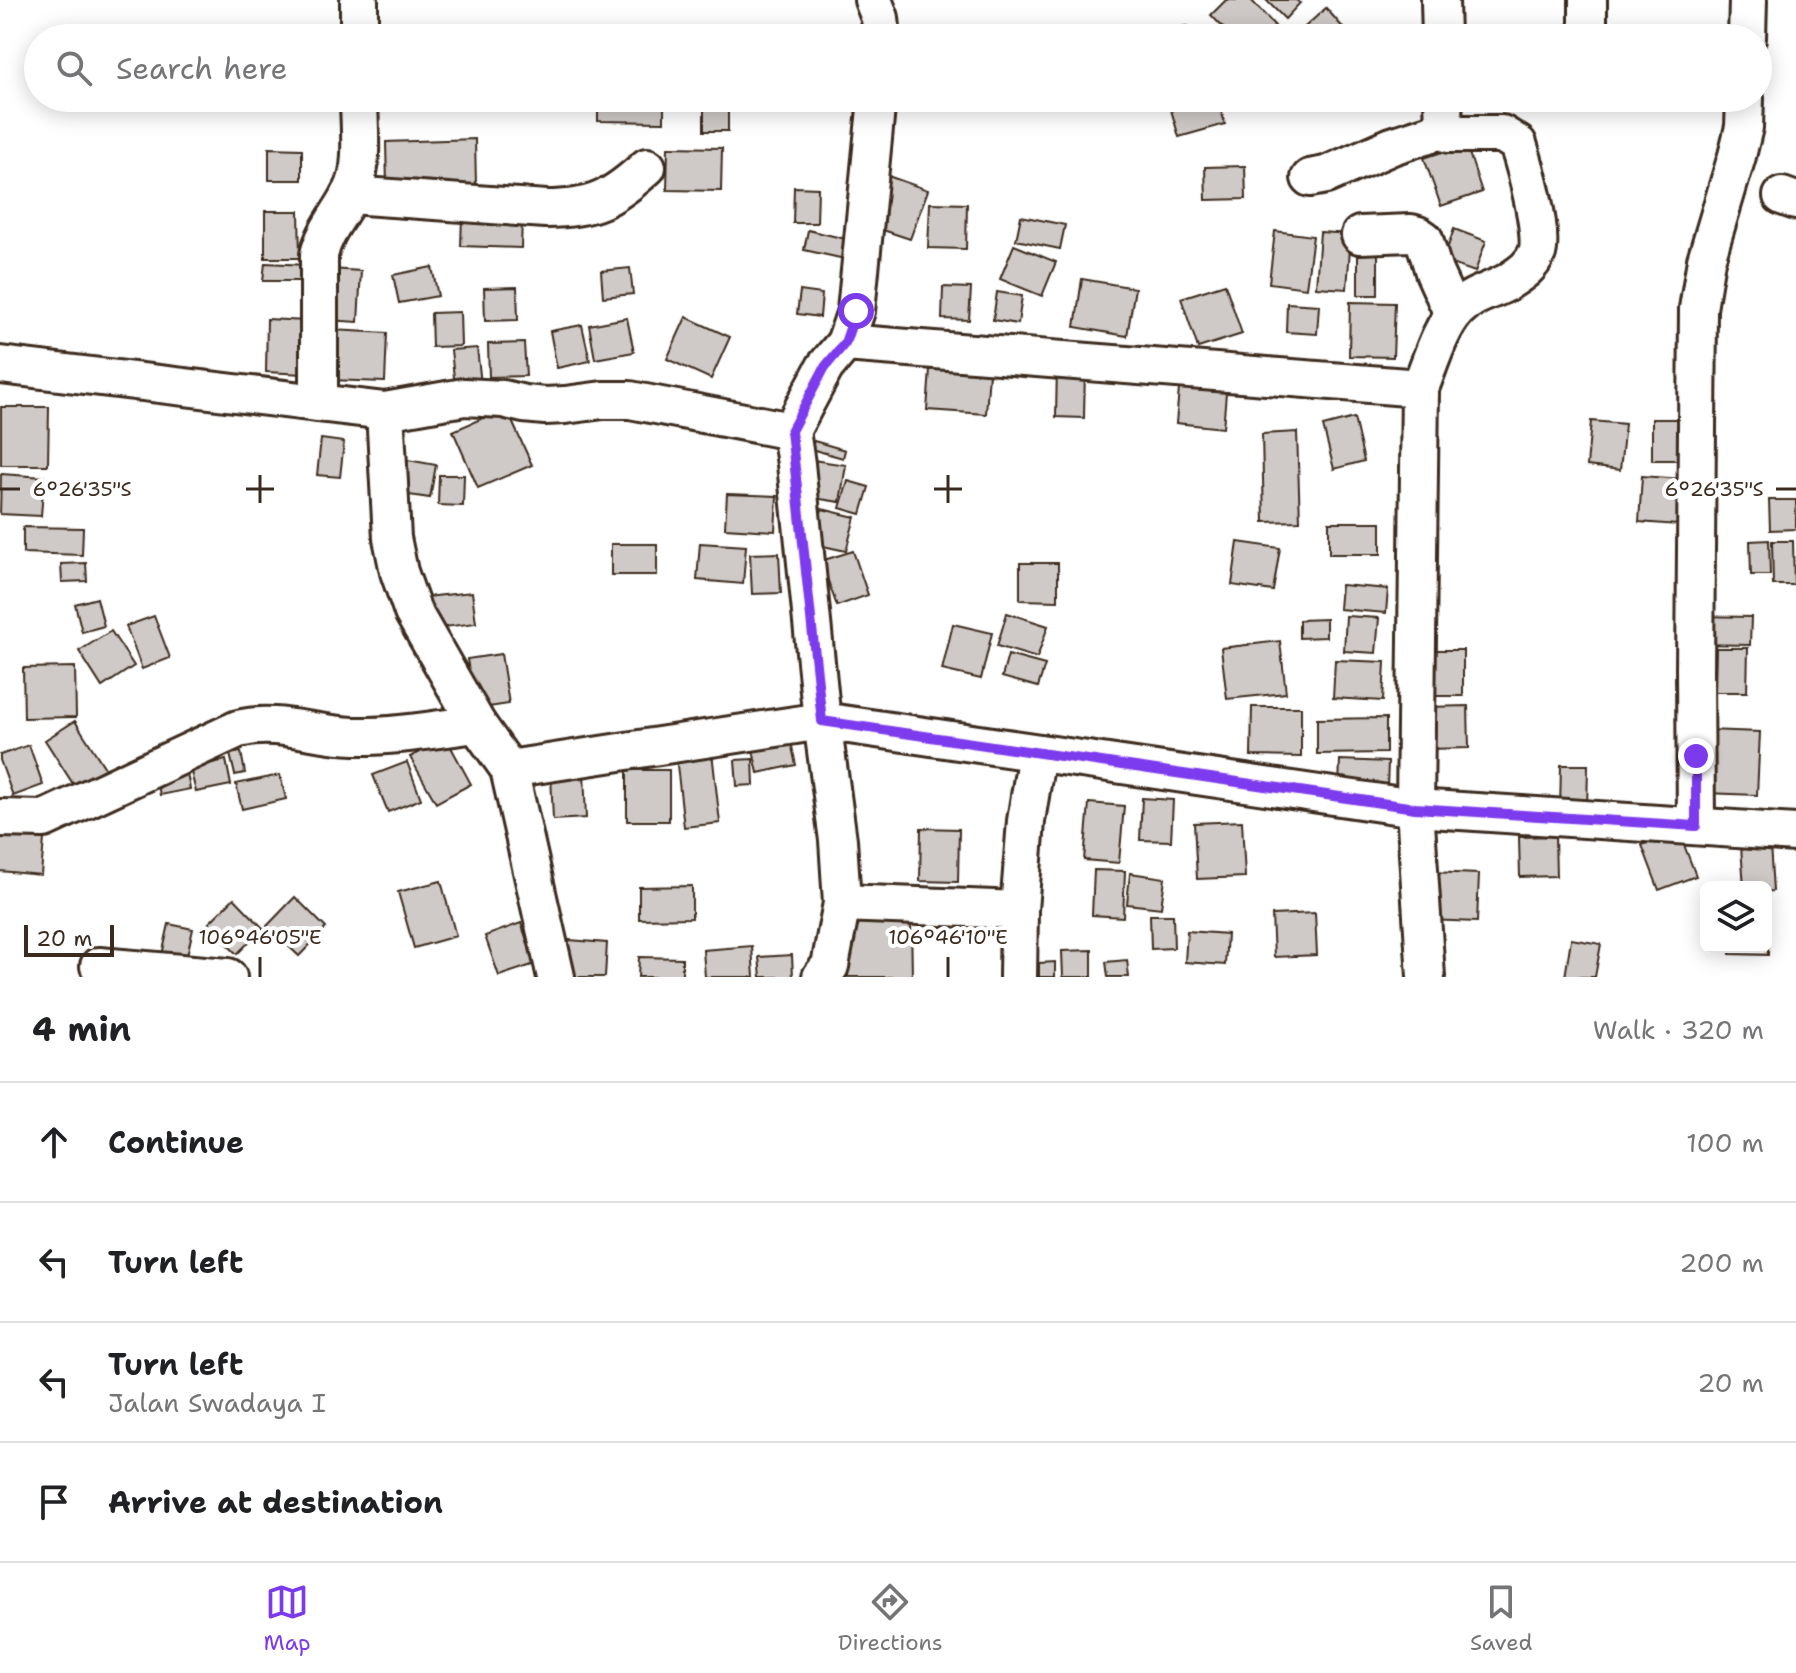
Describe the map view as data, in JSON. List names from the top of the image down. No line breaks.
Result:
{"scale_bar":"20 m","page":{"search":"Search here","scale":"20 m","heading":["4 min","Walk · 320 m"],"list":[["Continue","100 m"],["Turn left","200 m"],["Turn left","Jalan Swadaya I","20 m"],"Arrive at destination"],"nav":["Map","Directions","Saved"]},"coordinates":["6°26'35\"S","106°46'05\"E","106°46'10\"E"]}
